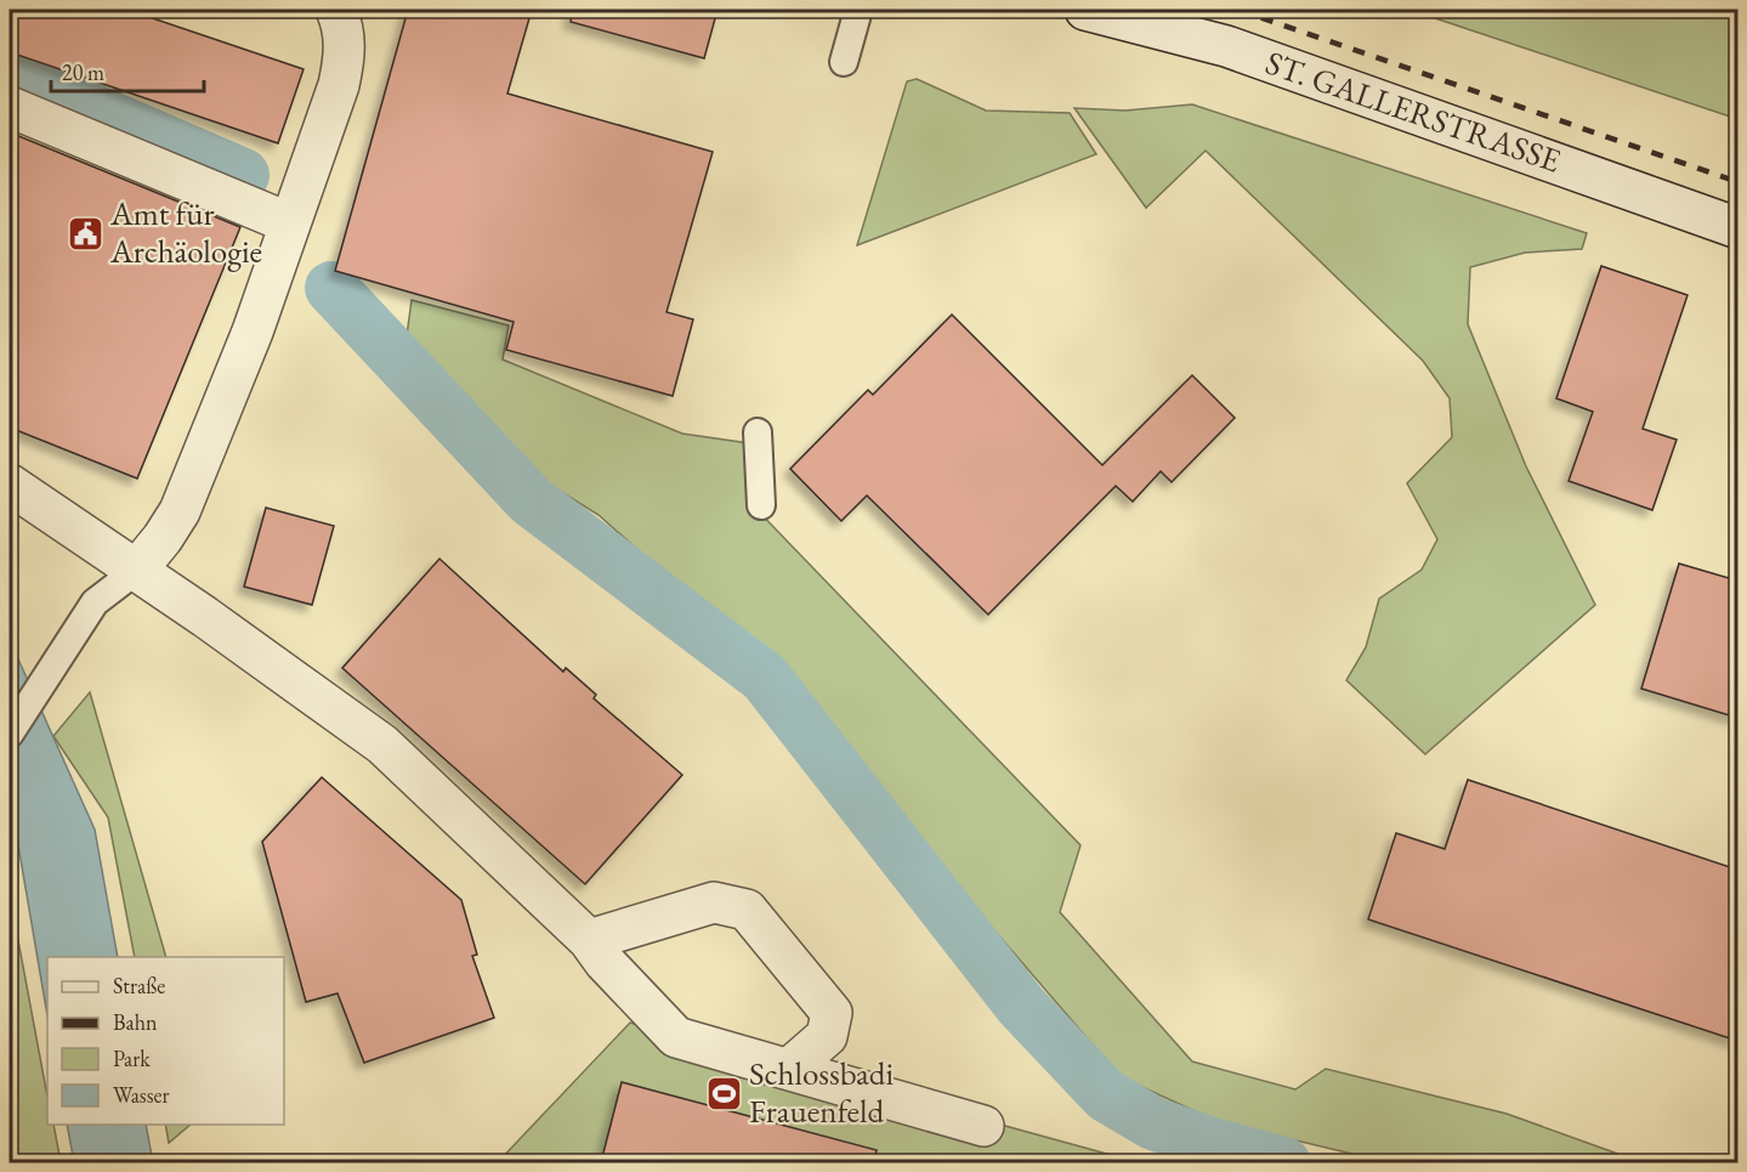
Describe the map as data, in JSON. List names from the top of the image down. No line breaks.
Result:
{"streets":{"street":["ST. GALLERSTRASSE"]},"places":{"public building":["Amt für Archäologie"],"sports":["Schlossbadi Frauenfeld"]},"legend":["Straße","Bahn","Park","Wasser"],"scale_bar":"20 m"}
